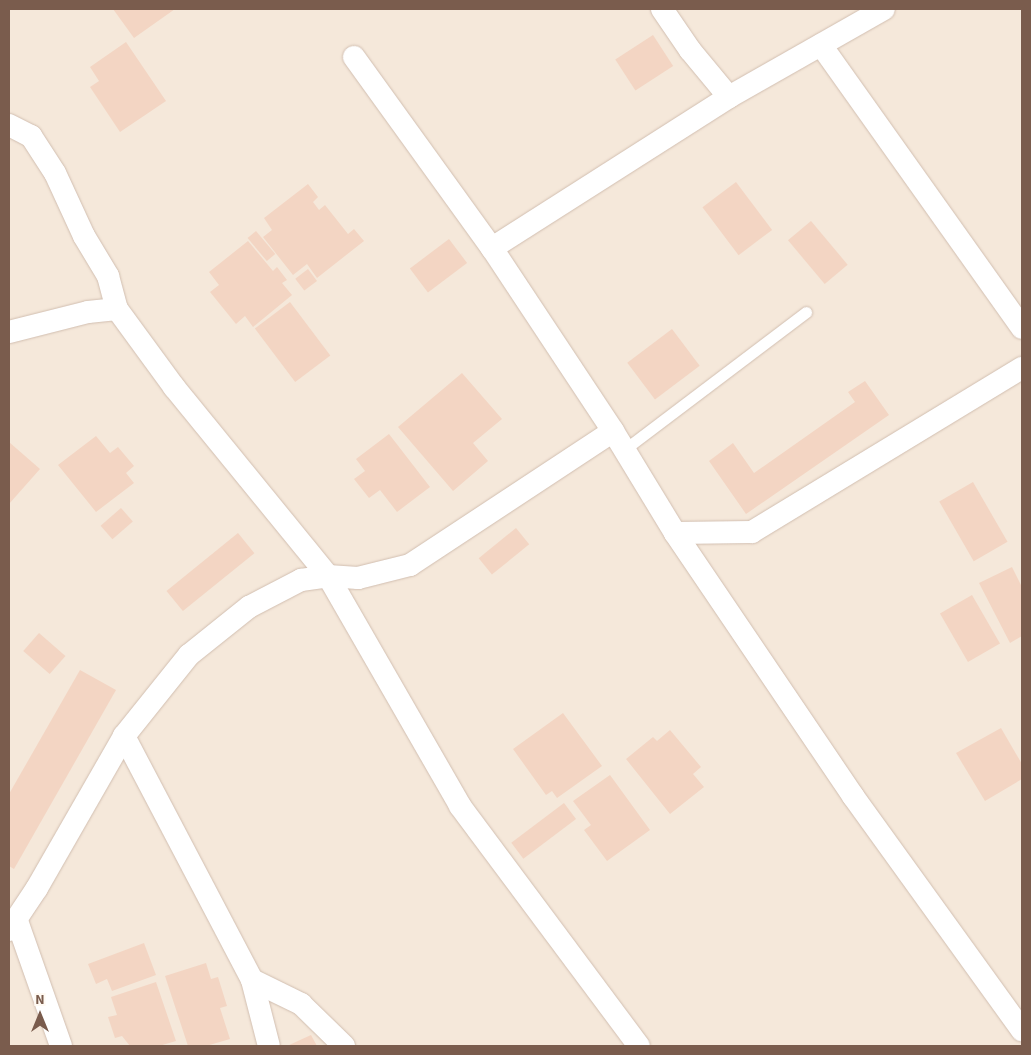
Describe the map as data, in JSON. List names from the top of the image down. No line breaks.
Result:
{"north":"top"}
